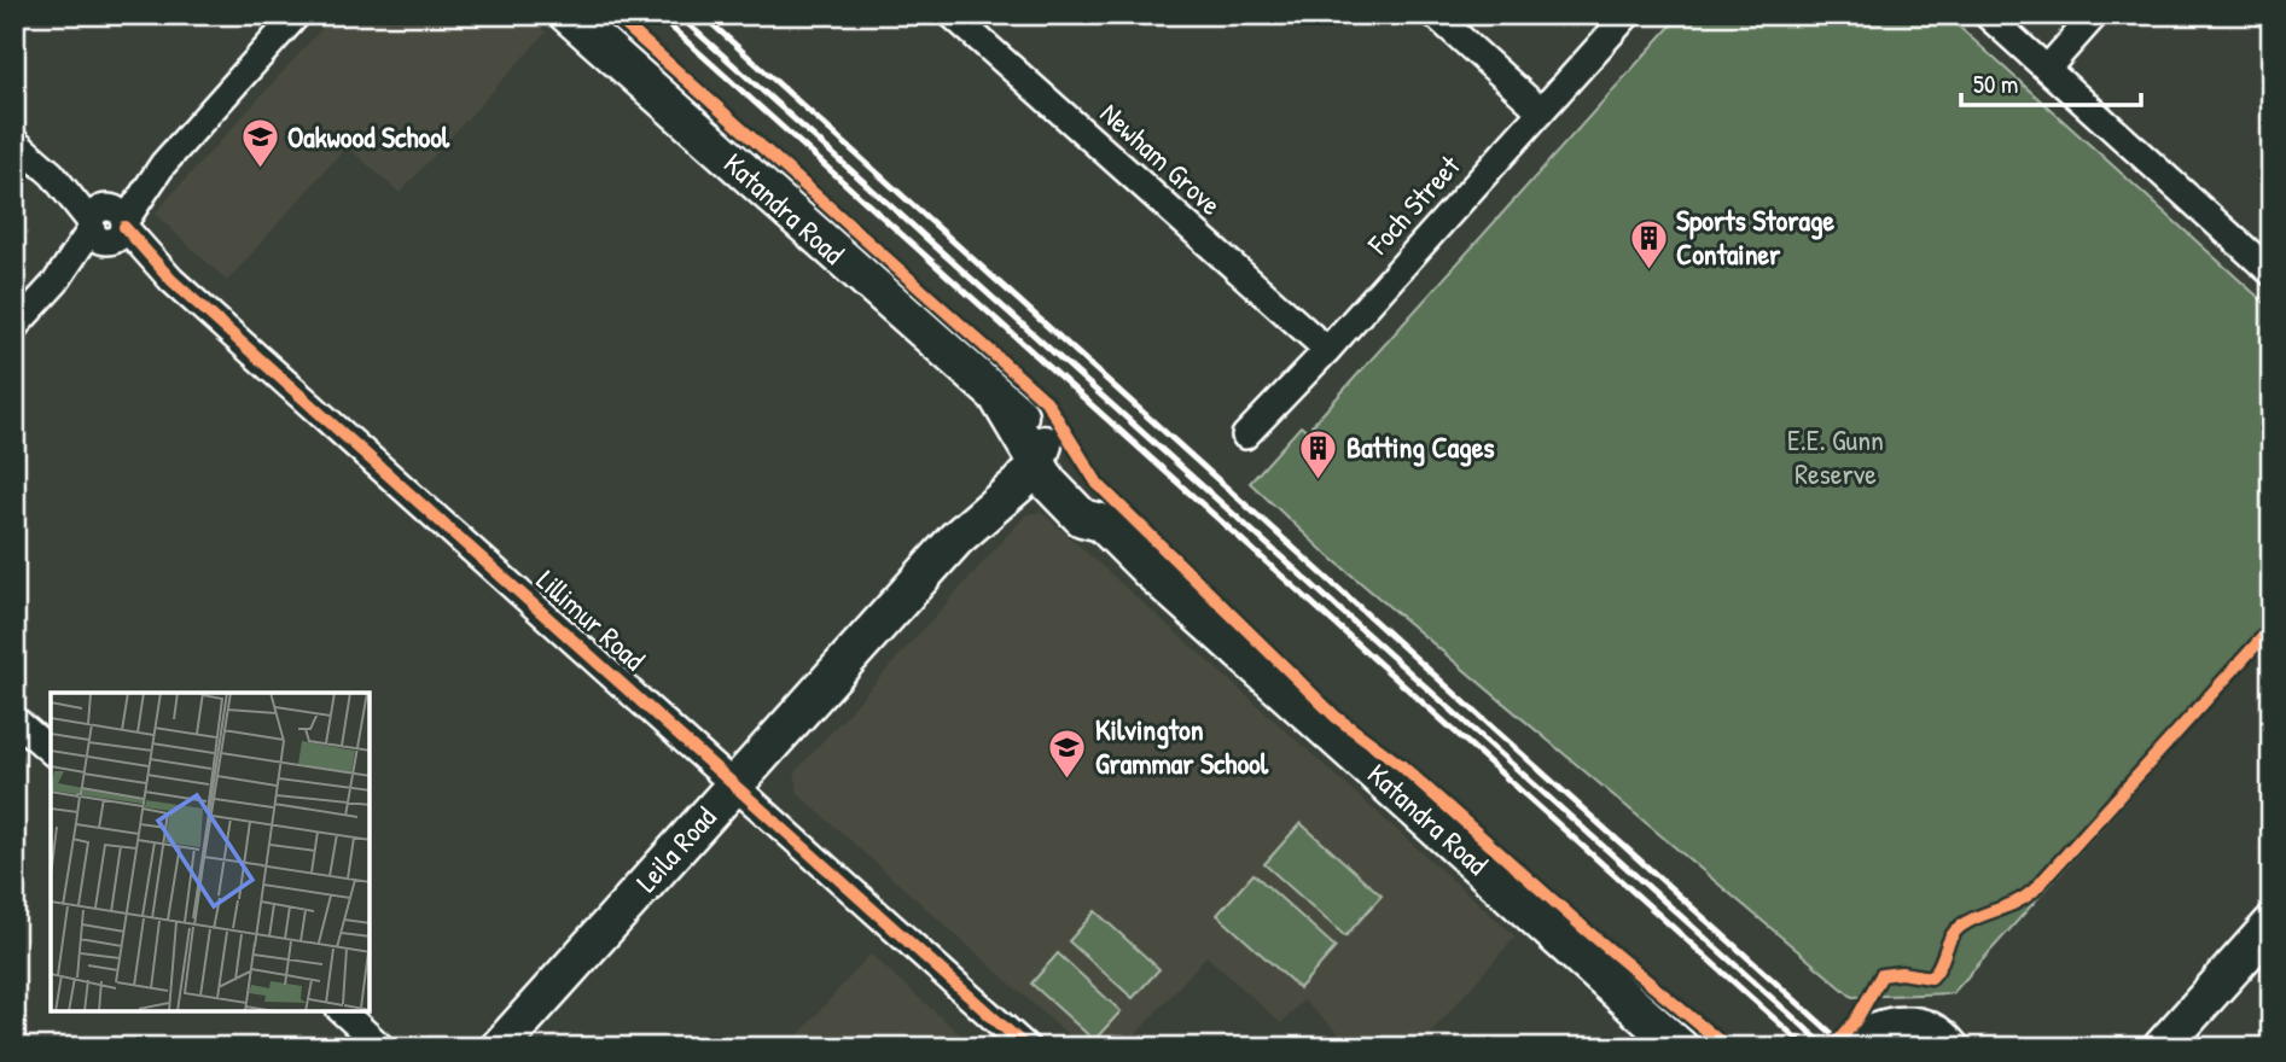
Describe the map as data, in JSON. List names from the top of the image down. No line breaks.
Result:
{"streets":{"street":["Newham Grove","Foch Street","Katandra Road","Lillimur Road","Leila Road"]},"crossings":[["Newham Grove","Foch Street"],["Katandra Road","Leila Road"],["Lillimur Road","Leila Road"]],"parks":["E.E. Gunn Reserve"],"places":{"school or university":["Oakwood School","Kilvington Grammar School"],"building":["Sports Storage Container","Batting Cages"]},"scale_bar":"50 m"}
